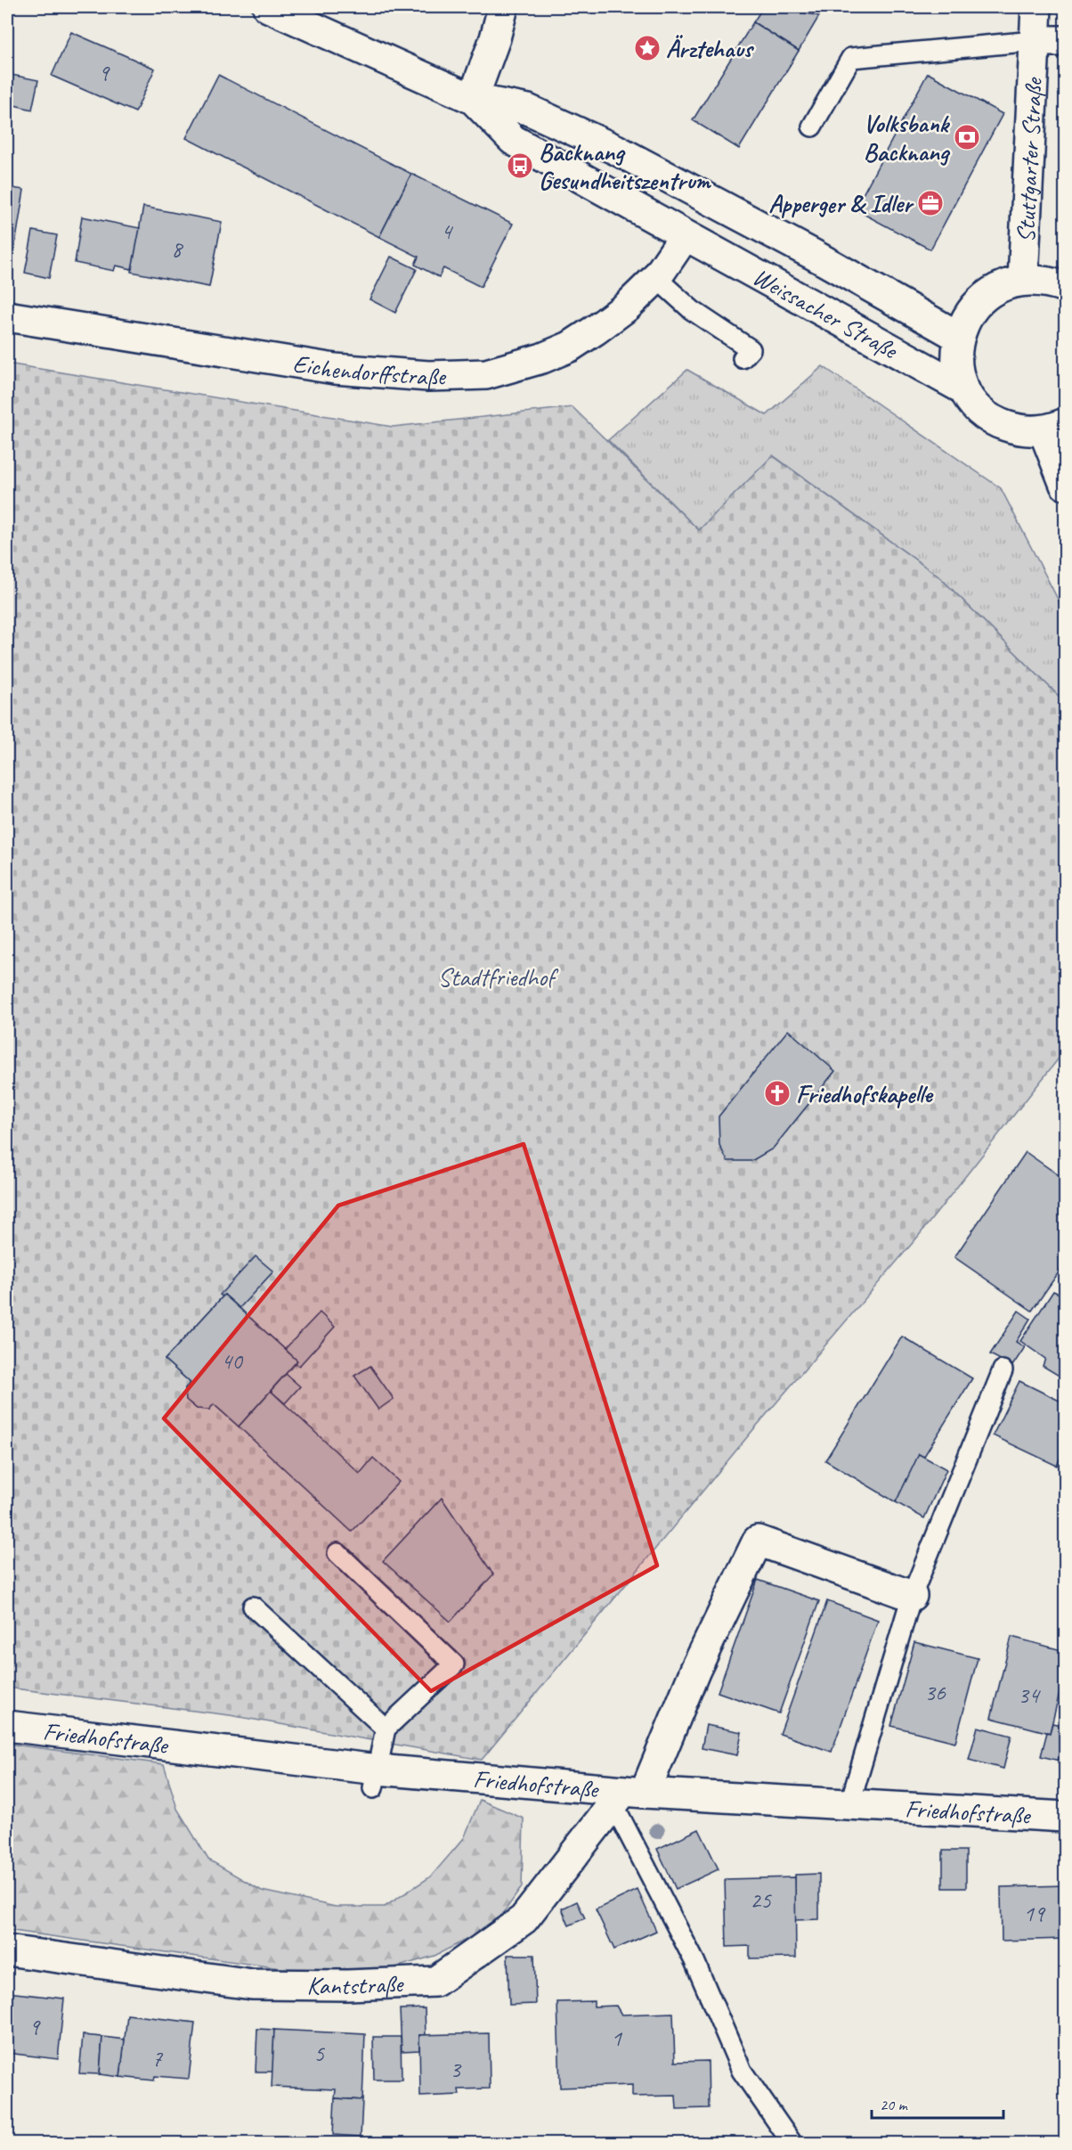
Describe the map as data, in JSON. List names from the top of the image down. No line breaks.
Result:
{"streets":{"street":["Stuttgarter Straße","Weissacher Straße","Eichendorffstraße","Friedhofstraße","Kantstraße"]},"crossings":[["Weissacher Straße","Eichendorffstraße"],["Friedhofstraße","Kantstraße"]],"parks":["Stadtfriedhof"],"places":{"place":["Ärztehaus"],"bank":["Volksbank Backnang"],"bus stop":["Backnang Gesundheitszentrum"],"office":["Apperger & Idler"],"church":["Friedhofskapelle"]},"house_numbers":["9","4","8","40","36","34","25","19","9","1","5","7","3"],"scale_bar":"20 m"}
